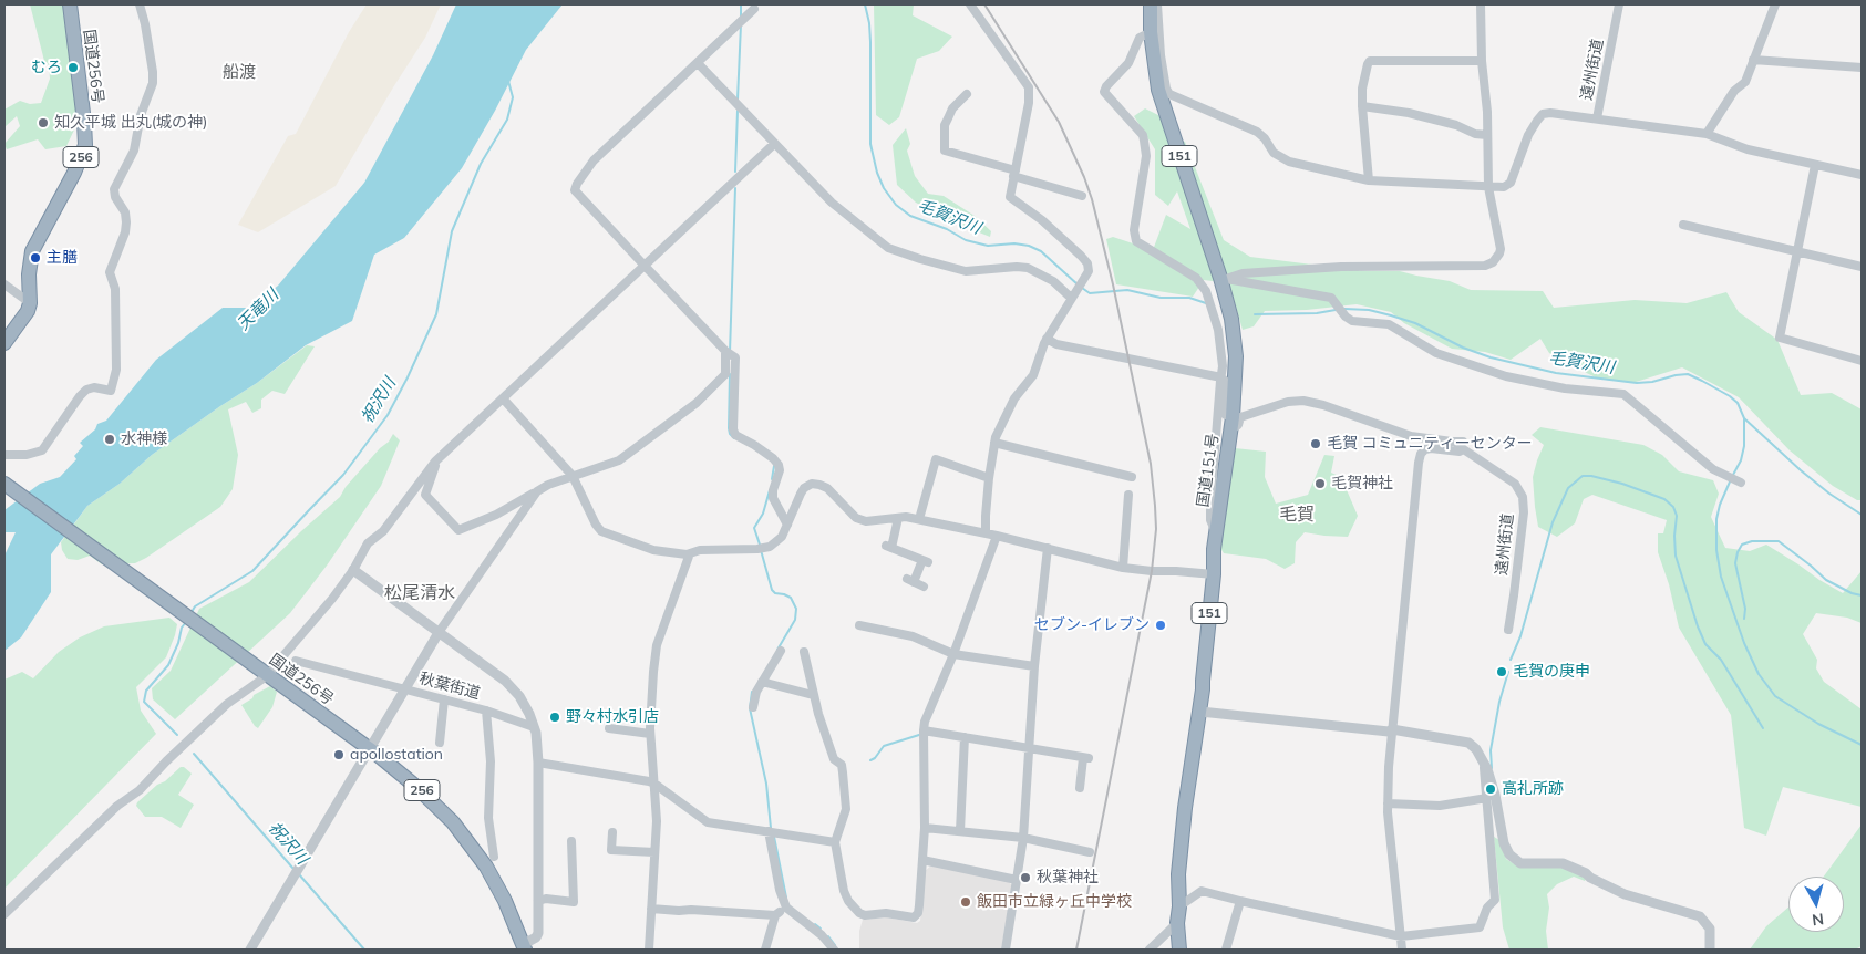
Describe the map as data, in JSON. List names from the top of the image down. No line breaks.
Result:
{"streets":{"highway":["国道256号","151","256","国道151号"],"street":["遠州街道","秋葉街道"]},"crossings":[["遠州街道","国道151号"]],"districts":["船渡","毛賀","松尾清水"],"water":["毛賀沢川","天竜川","祝沢川"],"places":["むろ","知久平城 出丸(城の神)","主膳","水神様","毛賀 コミュニティーセンター","毛賀神社","セブン-イレブン","毛賀の庚申","野々村水引店","apollostation","高礼所跡","秋葉神社","飯田市立緑ヶ丘中学校"],"north":"bottom"}
